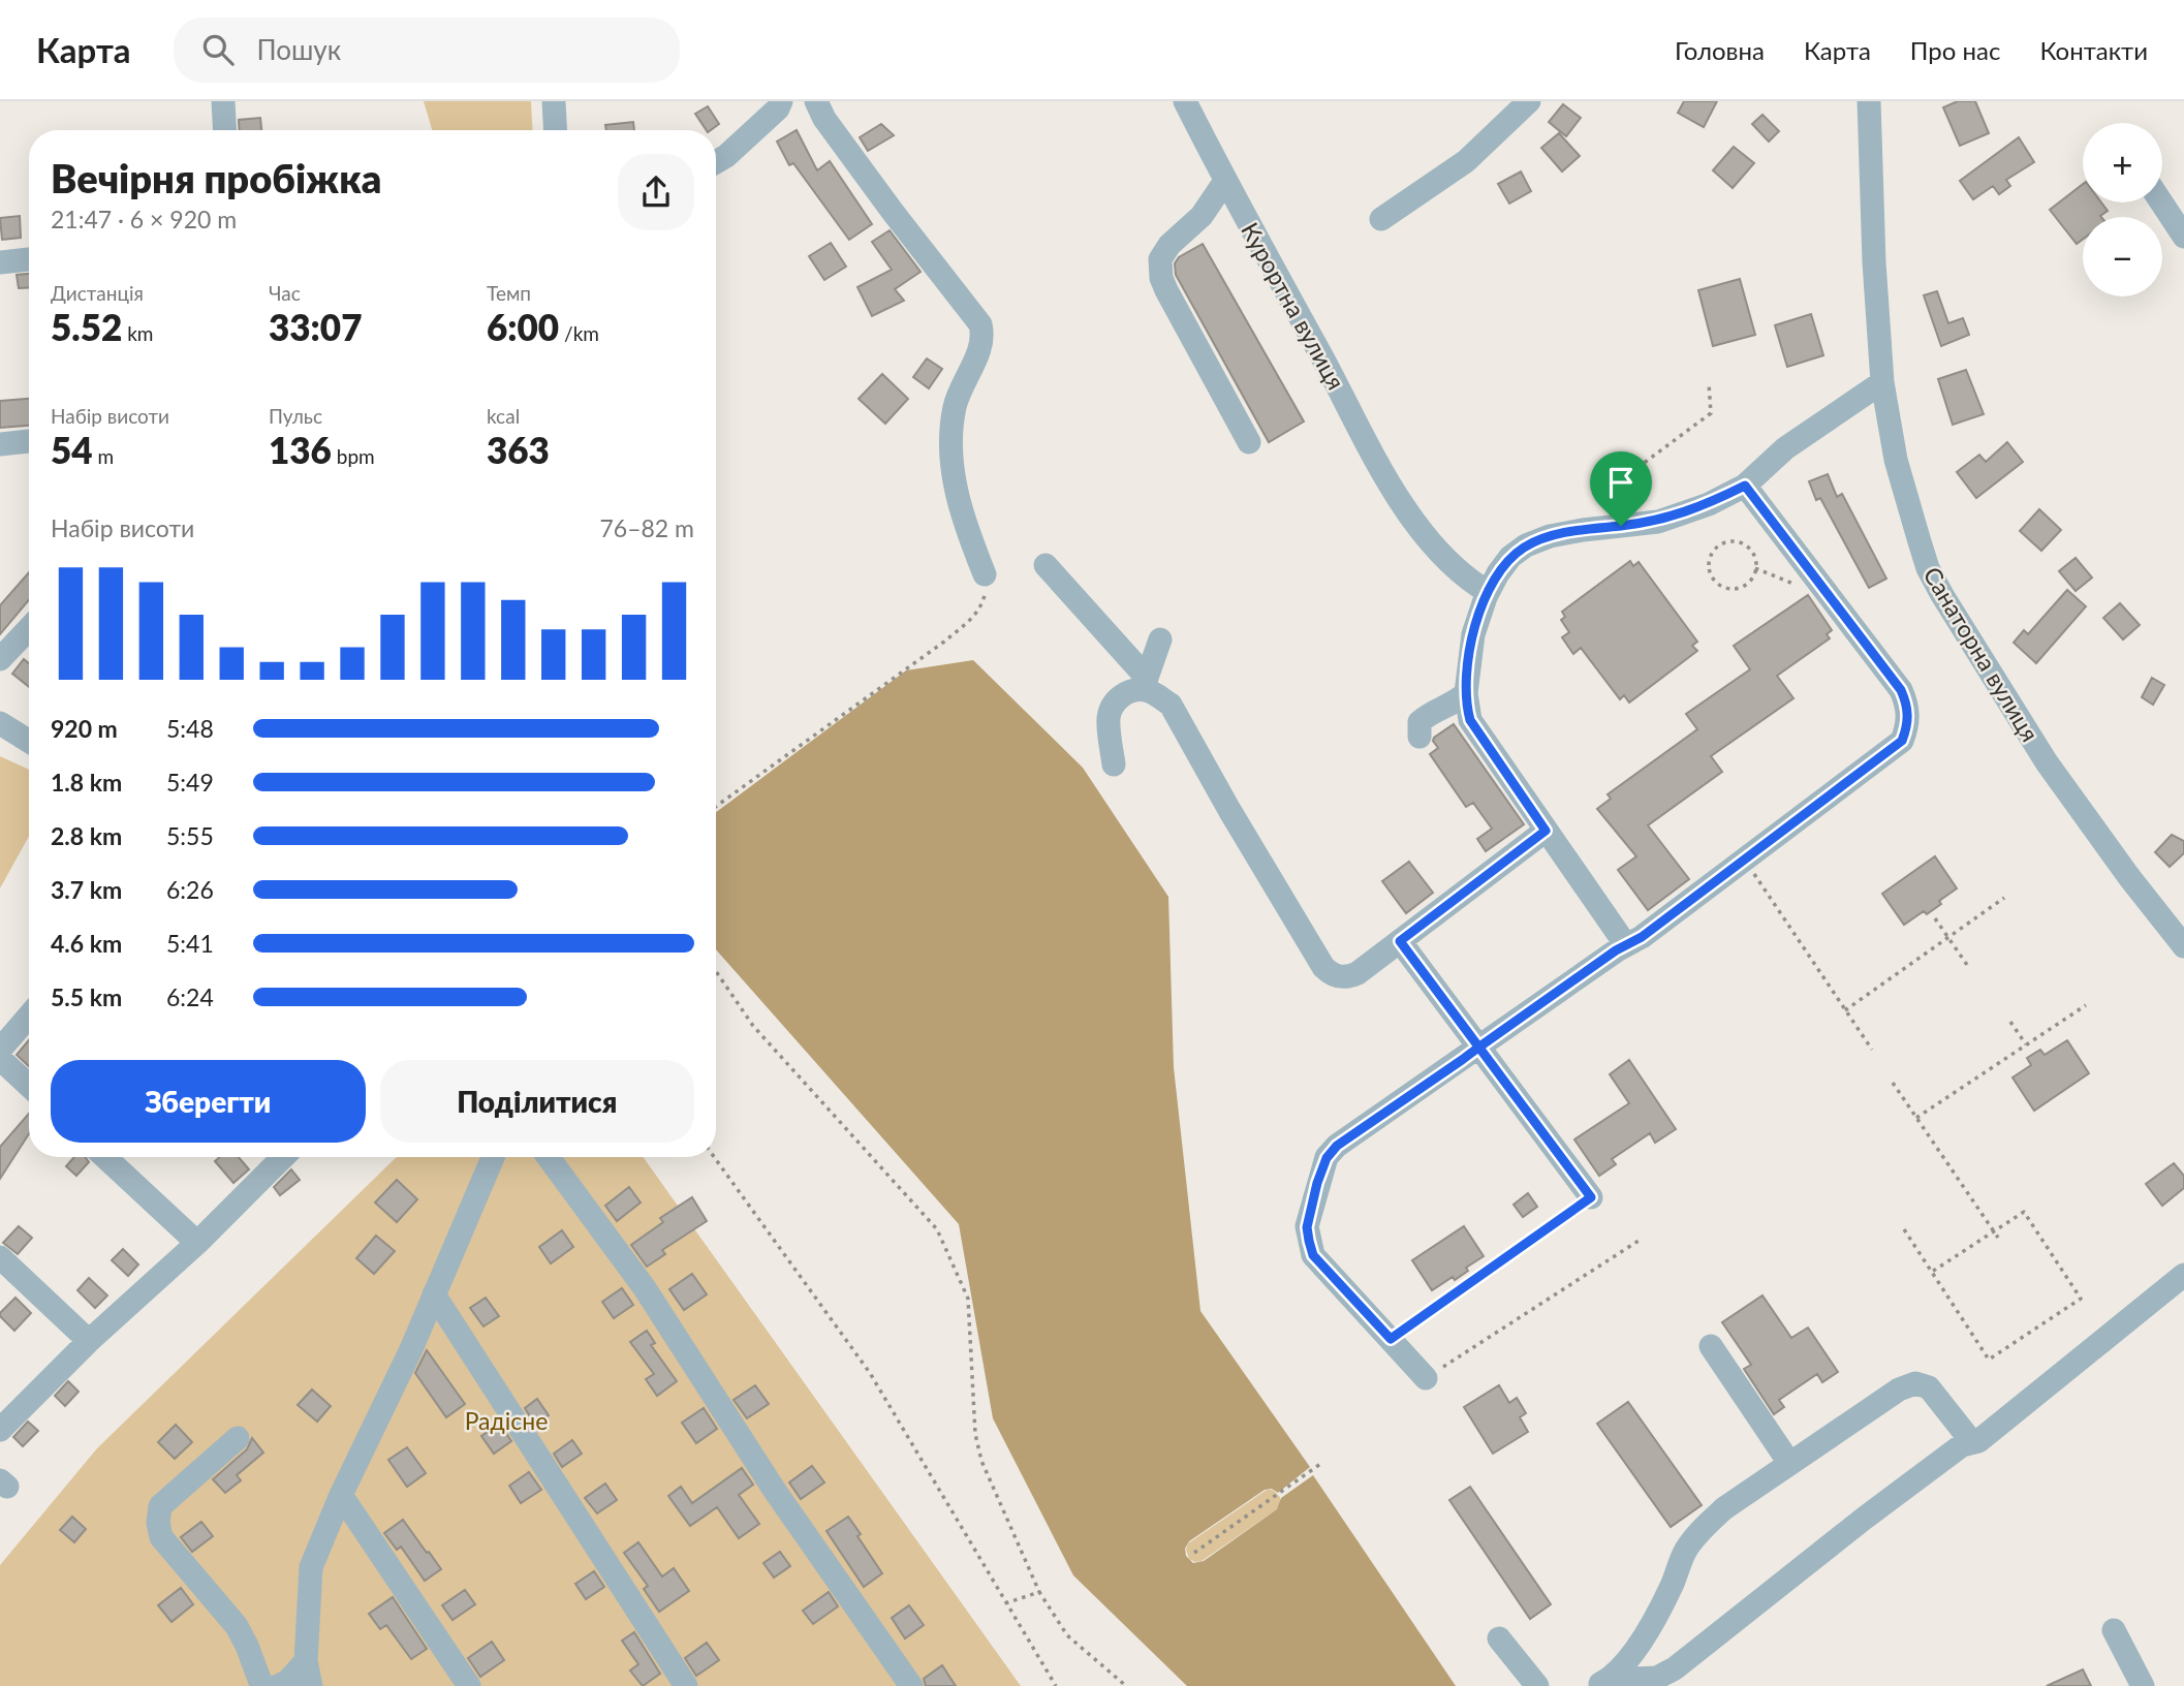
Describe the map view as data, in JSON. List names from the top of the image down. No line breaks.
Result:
{"streets":{"street":["Курортна вулиця","Санаторна вулиця"]},"parks":["Радісне"],"page":{"header":"Карта","search":"Пошук","nav":["Головна","Карта","Про нас","Контакти"],"map_buttons":["+","−"],"heading":["Вечірня пробіжка","21:47 · 6 × 920 m"],"stats":[["Дистанція","5.52 km"],["Час","33:07"],["Темп","6:00 /km"],["Набір висоти","54 m"],["Пульс","136 bpm"],["kcal","363"]],"chart":["Набір висоти","76–82 m"],"list":[{"name":"920 m","note":"5:48"},{"name":"1.8 km","note":"5:49"},{"name":"2.8 km","note":"5:55"},{"name":"3.7 km","note":"6:26"},{"name":"4.6 km","note":"5:41"},{"name":"5.5 km","note":"6:24"}],"buttons":["Зберегти","Поділитися"]}}
